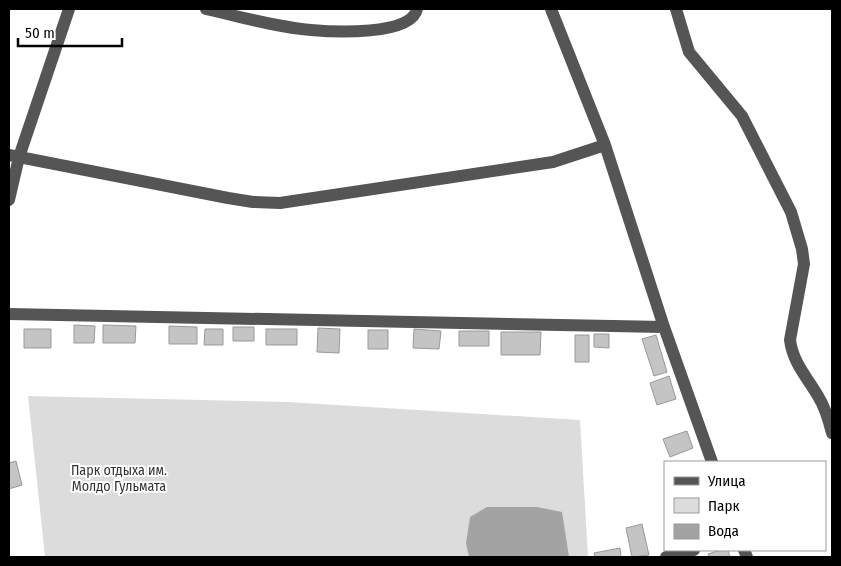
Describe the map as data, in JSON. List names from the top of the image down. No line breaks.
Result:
{"parks":["Парк отдыха им. Молдо Гульмата"],"legend":["Улица","Парк","Вода"],"scale_bar":"50 m"}
